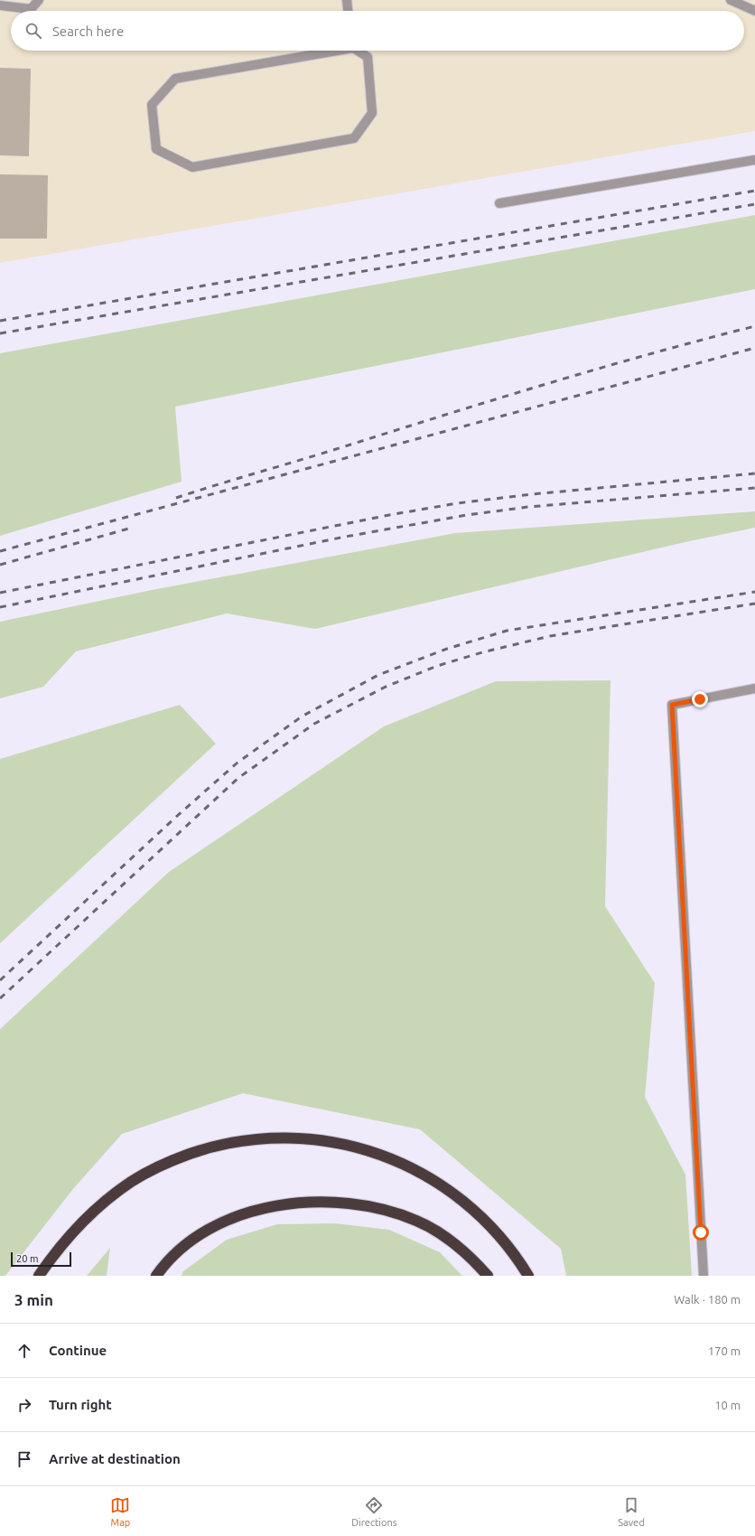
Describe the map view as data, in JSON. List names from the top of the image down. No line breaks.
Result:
{"scale_bar":"20 m","page":{"search":"Search here","scale":"20 m","heading":["3 min","Walk · 180 m"],"list":[["Continue","170 m"],["Turn right","10 m"],"Arrive at destination"],"nav":["Map","Directions","Saved"]}}
